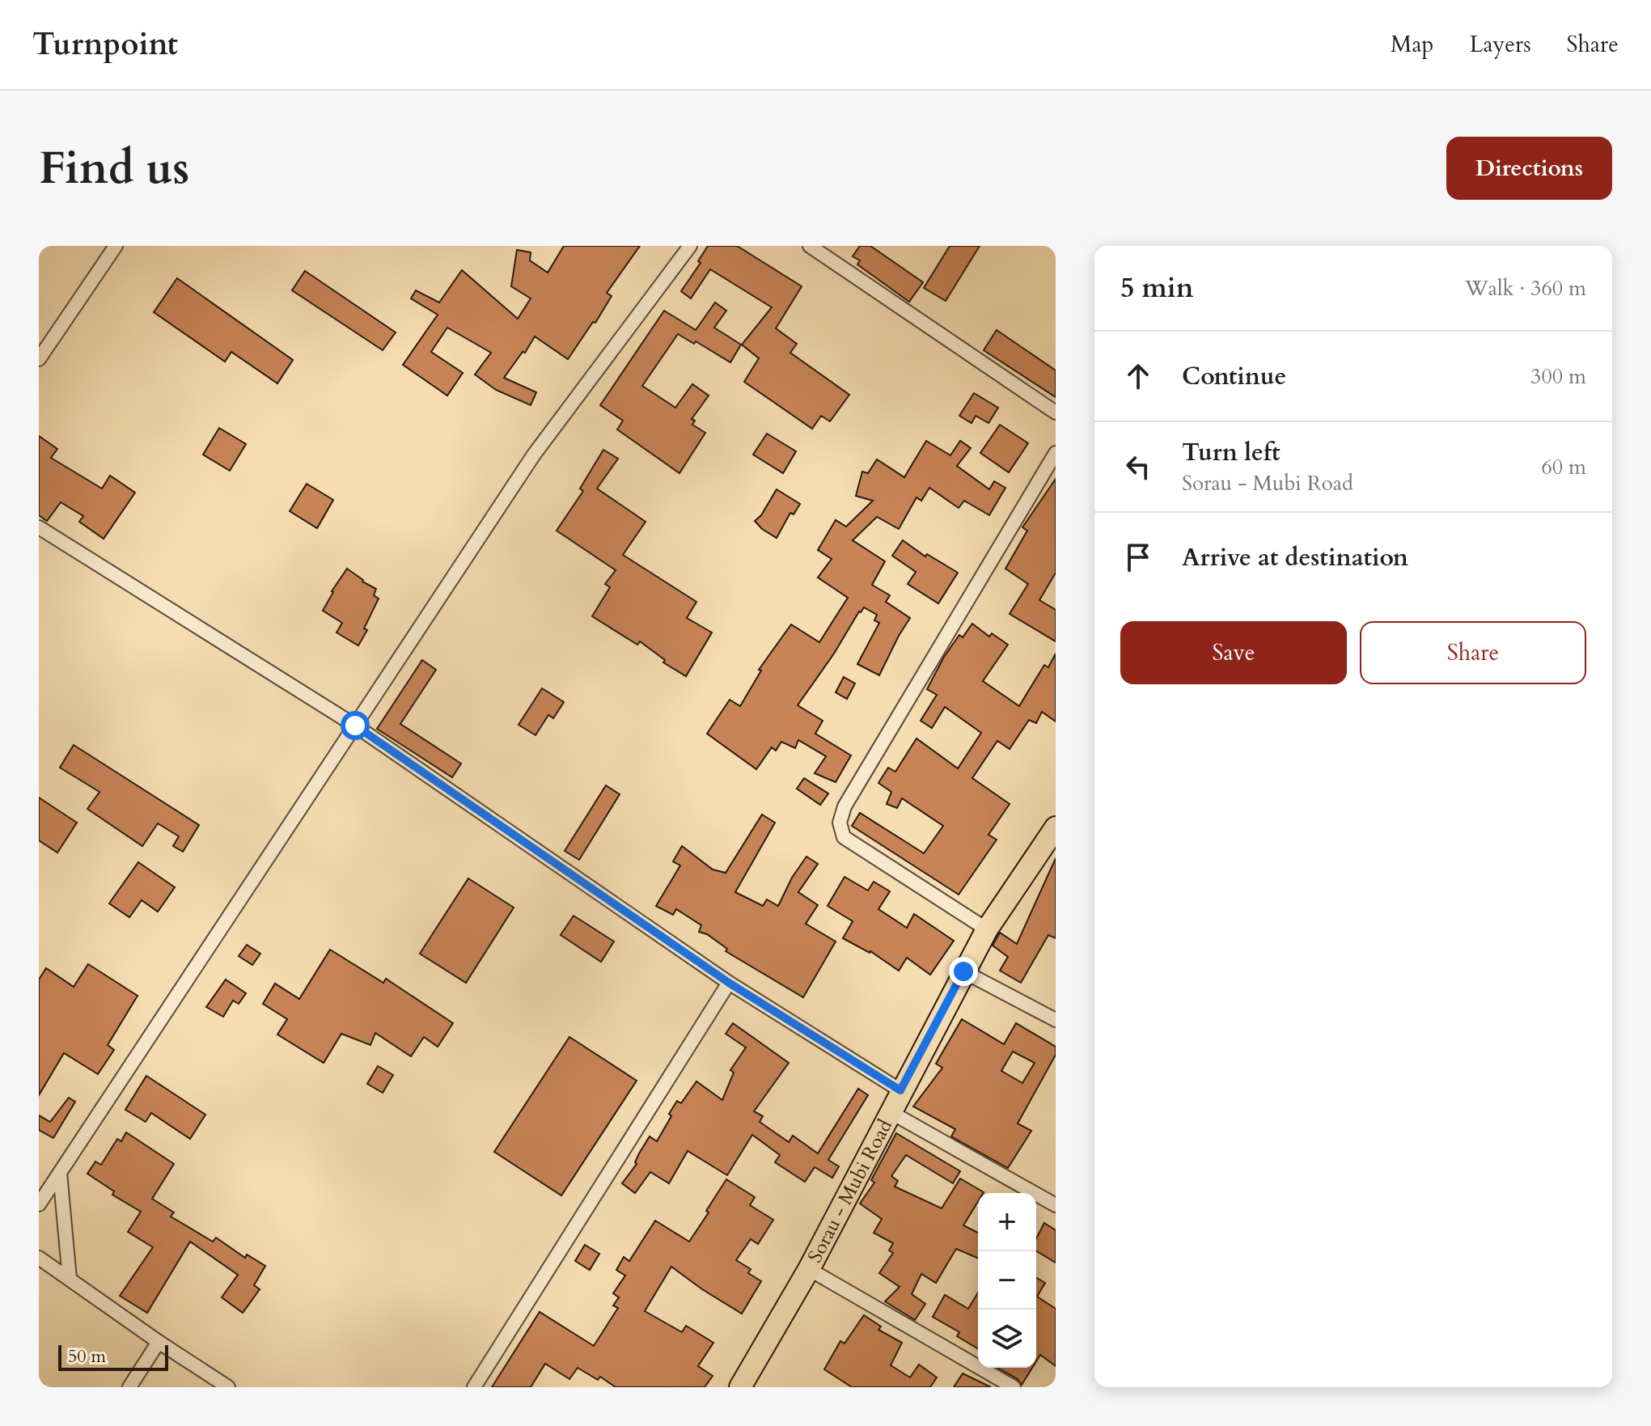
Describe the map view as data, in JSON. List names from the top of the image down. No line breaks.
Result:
{"streets":{"main road":["Sorau - Mubi Road"]},"scale_bar":"50 m","page":{"header":"Turnpoint","nav":["Map","Layers","Share"],"buttons":["Directions",["Save","Share"]],"title":"Find us","heading":["5 min","Walk · 360 m"],"list":[["Continue","300 m"],["Turn left","Sorau - Mubi Road","60 m"],"Arrive at destination"],"map_buttons":["+","−"],"scale":"50 m"}}
